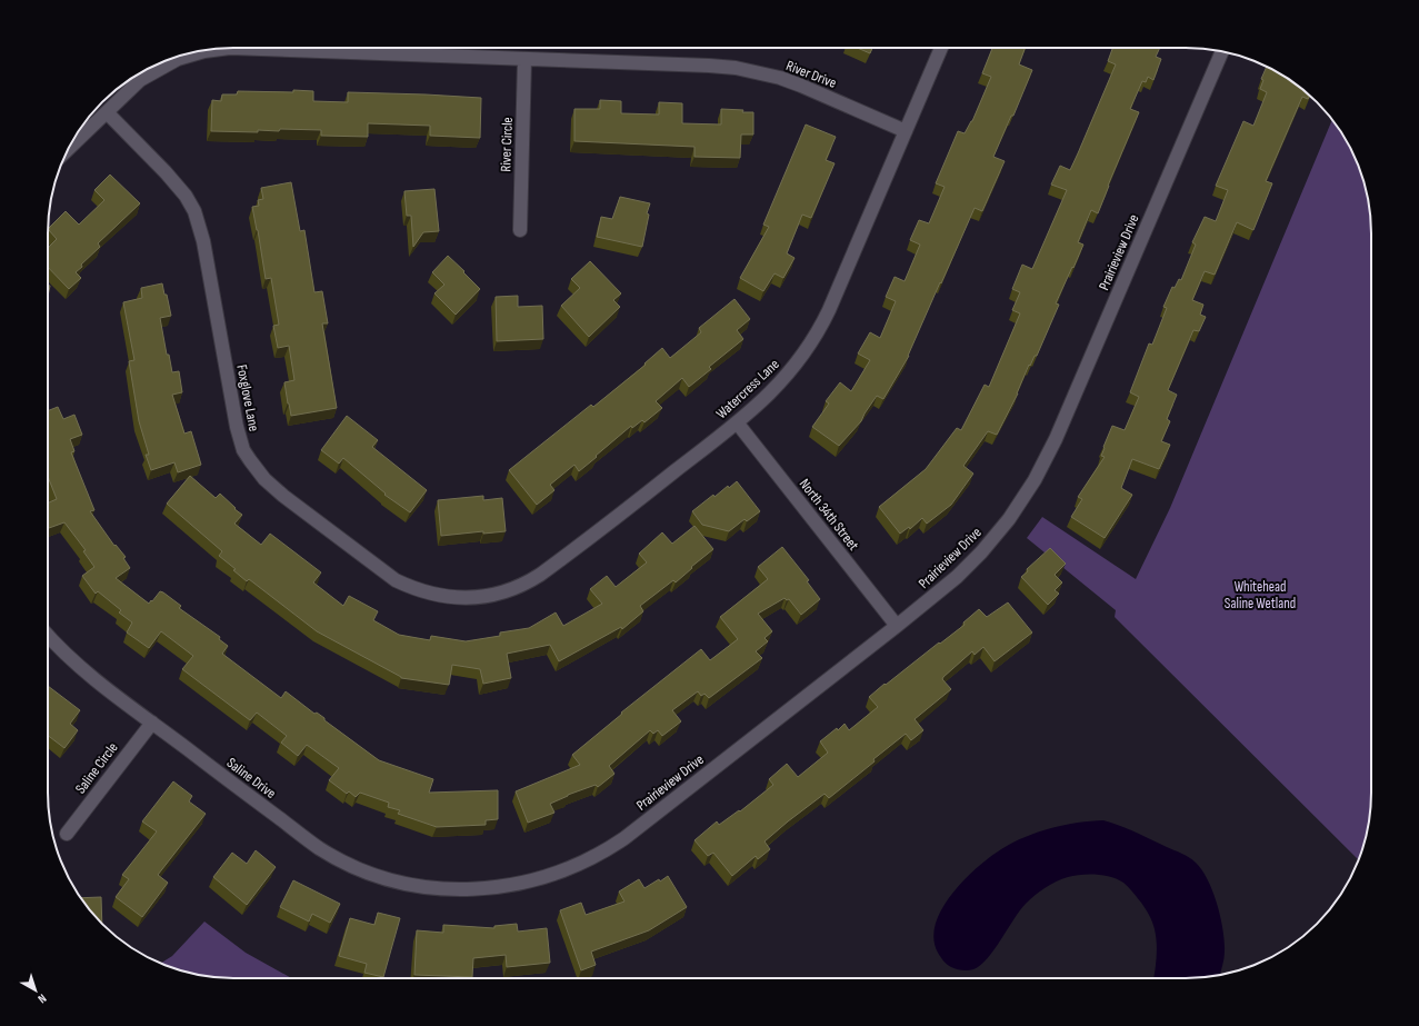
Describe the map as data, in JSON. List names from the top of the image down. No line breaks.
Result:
{"streets":{"street":["River Drive","River Circle","Prairieview Drive","Watercress Lane","Foxglove Lane","North 34th Street","Saline Circle","Saline Drive"]},"crossings":[["River Drive","River Circle"],["River Drive","Watercress Lane"],["River Drive","Foxglove Lane"],["Prairieview Drive","North 34th Street"],["Prairieview Drive","Saline Drive"],["Watercress Lane","Foxglove Lane"],["Watercress Lane","North 34th Street"],["Saline Circle","Saline Drive"]],"parks":["Whitehead Saline Wetland"],"north":"bottom right"}
